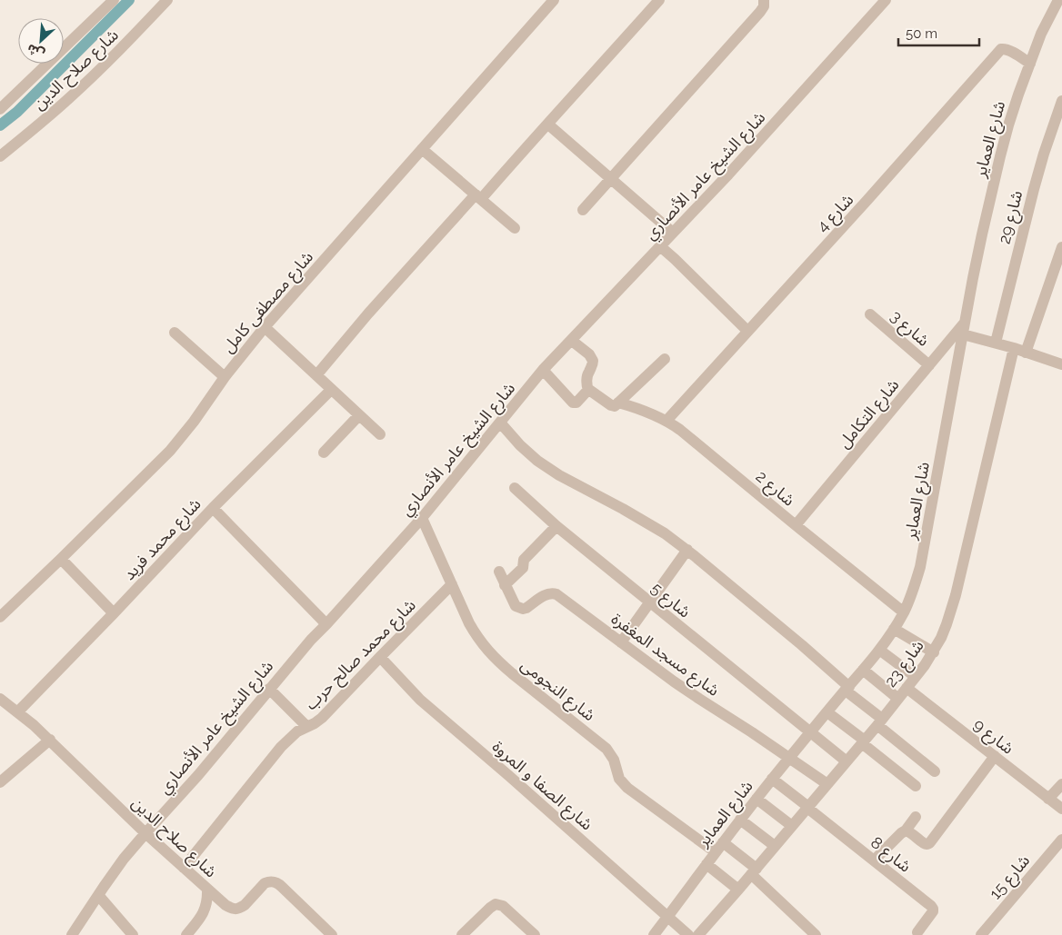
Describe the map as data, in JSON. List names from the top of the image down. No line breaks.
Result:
{"streets":{"street":["شارع صلاح الدين","شارع العماير","شارع الشيخ عامر الأنصاري","شارع 4","شارع 29","شارع مصطفى كامل","شارع 3","شارع التكامل","شارع 2","شارع محمد فريد","شارع 5","شارع محمد صالح حرب","شارع مسجد المغفرة","شارع 23","شارع النجومى","شارع 9","شارع الصفا و المروة","شارع 8","شارع 15"]},"crossings":[["شارع صلاح الدين","شارع الشيخ عامر الأنصاري"],["شارع صلاح الدين","شارع محمد فريد"],["شارع صلاح الدين","شارع محمد صالح حرب"],["شارع العماير","شارع 4"],["شارع العماير","شارع التكامل"],["شارع العماير","شارع 2"],["شارع العماير","شارع 5"],["شارع العماير","شارع مسجد المغفرة"],["شارع العماير","شارع النجومى"],["شارع العماير","شارع الصفا و المروة"],["شارع العماير","شارع 8"],["شارع الشيخ عامر الأنصاري","شارع النجومى"],["شارع 4","شارع 2"],["شارع 3","شارع التكامل"],["شارع التكامل","شارع 2"],["شارع 5","شارع 23"],["شارع محمد صالح حرب","شارع النجومى"],["شارع محمد صالح حرب","شارع الصفا و المروة"],["شارع مسجد المغفرة","شارع 23"],["شارع 23","شارع 9"],["شارع 23","شارع 8"]],"scale_bar":"50 m","north":"bottom left"}
